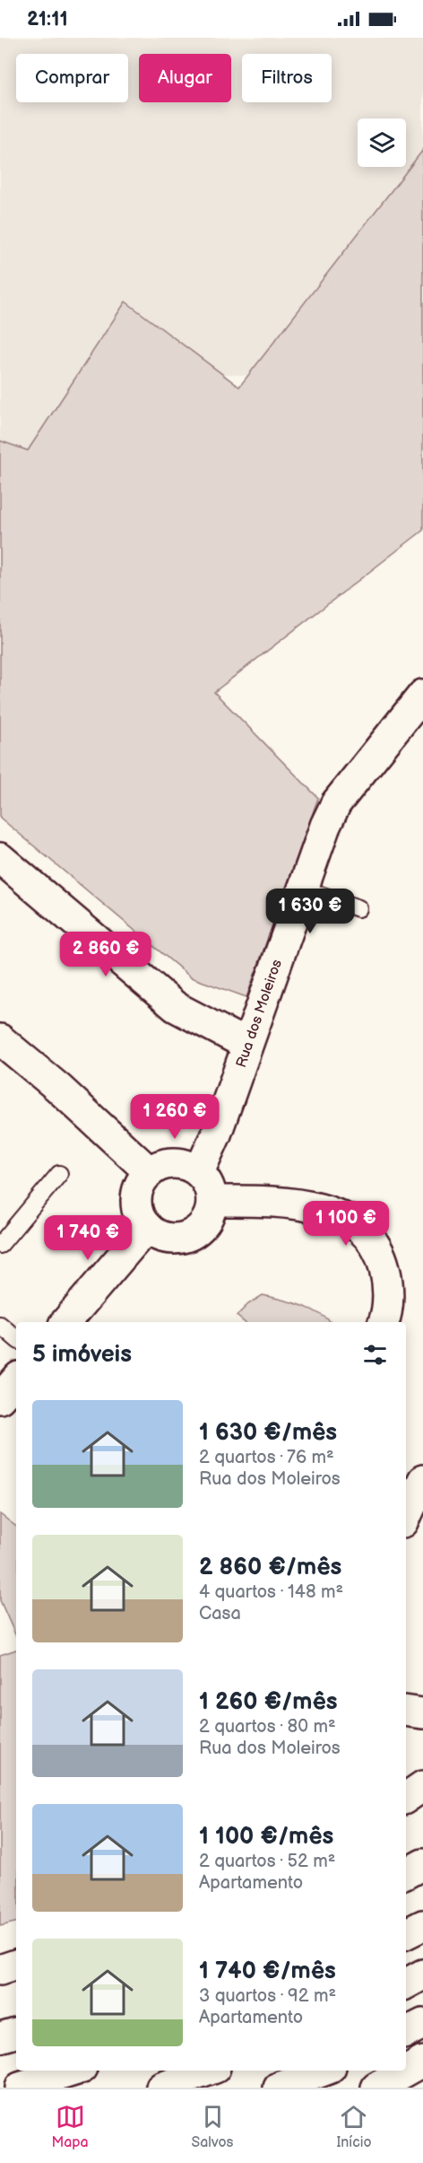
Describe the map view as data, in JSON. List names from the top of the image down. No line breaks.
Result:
{"streets":{"main road":["Rua dos Moleiros"]},"page":{"status":"21:11","chip":["Comprar","Alugar","Filtros"],"price":["1 630 €","2 860 €","1 260 €","1 100 €","1 740 €"],"heading":"5 imóveis","list":[{"name":"1 630 €/mês","note":"2 quartos · 76 m² · Rua dos Moleiros"},{"name":"2 860 €/mês","note":"4 quartos · 148 m² · Casa"},{"name":"1 260 €/mês","note":"2 quartos · 80 m² · Rua dos Moleiros"},{"name":"1 100 €/mês","note":"2 quartos · 52 m² · Apartamento"},{"name":"1 740 €/mês","note":"3 quartos · 92 m² · Apartamento"}],"tabs":["Mapa","Salvos","Início"]}}
